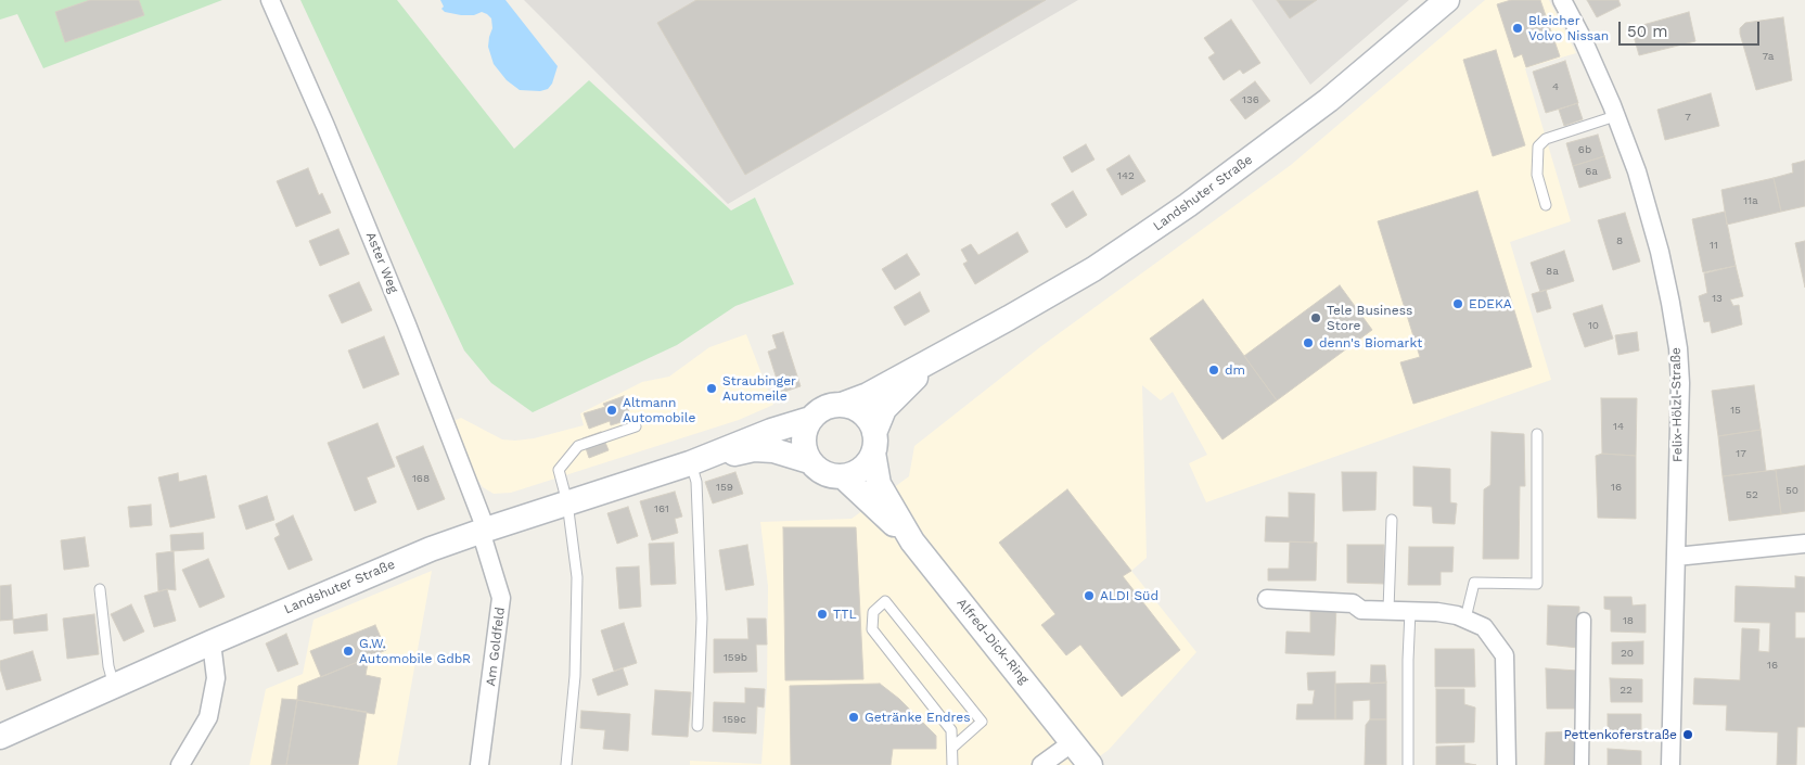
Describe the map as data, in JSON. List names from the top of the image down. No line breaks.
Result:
{"streets":{"main road":["Landshuter Straße","Alfred-Dick-Ring"],"street":["Aster Weg","Felix-Hölzl-Straße","Am Goldfeld"]},"crossings":[["Landshuter Straße","Aster Weg"],["Landshuter Straße","Alfred-Dick-Ring"],["Landshuter Straße","Am Goldfeld"],["Aster Weg","Am Goldfeld"]],"places":["Bleicher Volvo Nissan","EDEKA","Tele Business Store","denn's Biomarkt","dm","Straubinger Automeile","Altmann Automobile","ALDI Süd","TTL","G.W. Automobile GdbR","Getränke Endres","Pettenkoferstraße"],"house_numbers":["7a","4","136","7","6b","6a","142","11a","8","11","8a","13","10","15","14","17","168","159","16","50","52","161","18","20","159b","16","22","159c"],"scale_bar":"50 m"}
